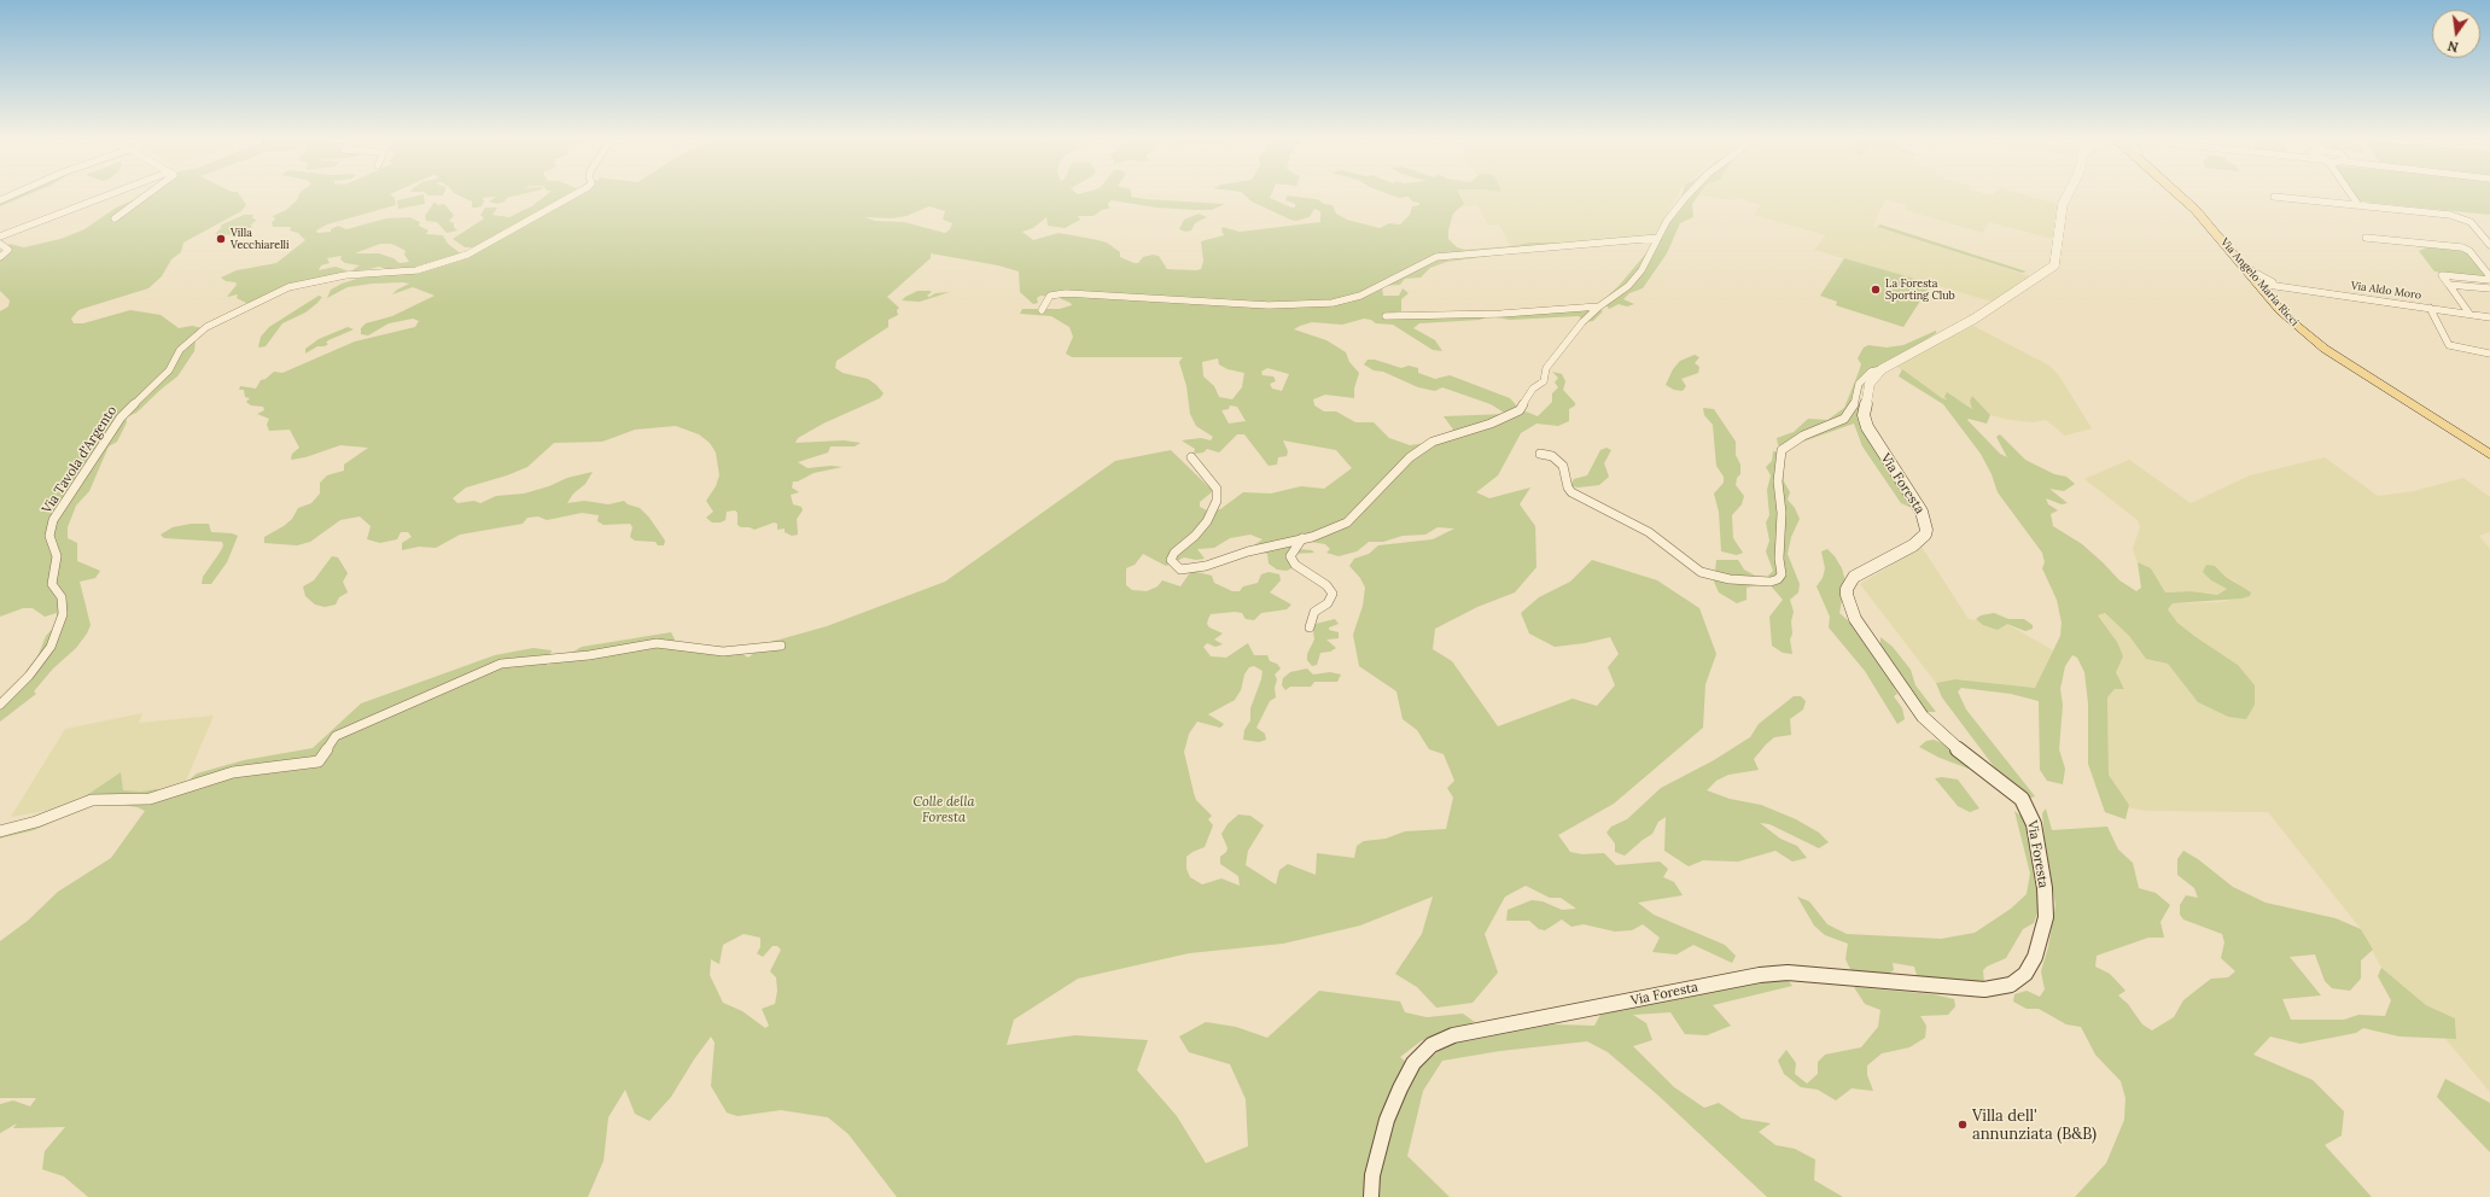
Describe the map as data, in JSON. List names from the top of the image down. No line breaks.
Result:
{"streets":{"main road":["Via Angelo Maria Ricci","Via Foresta"],"street":["Via Aldo Moro","Via Tavola d'Argento"]},"parks":["Colle della Foresta"],"places":["Villa Vecchiarelli","La Foresta Sporting Club","Villa dell' annunziata (B&B)"],"north":"bottom"}
